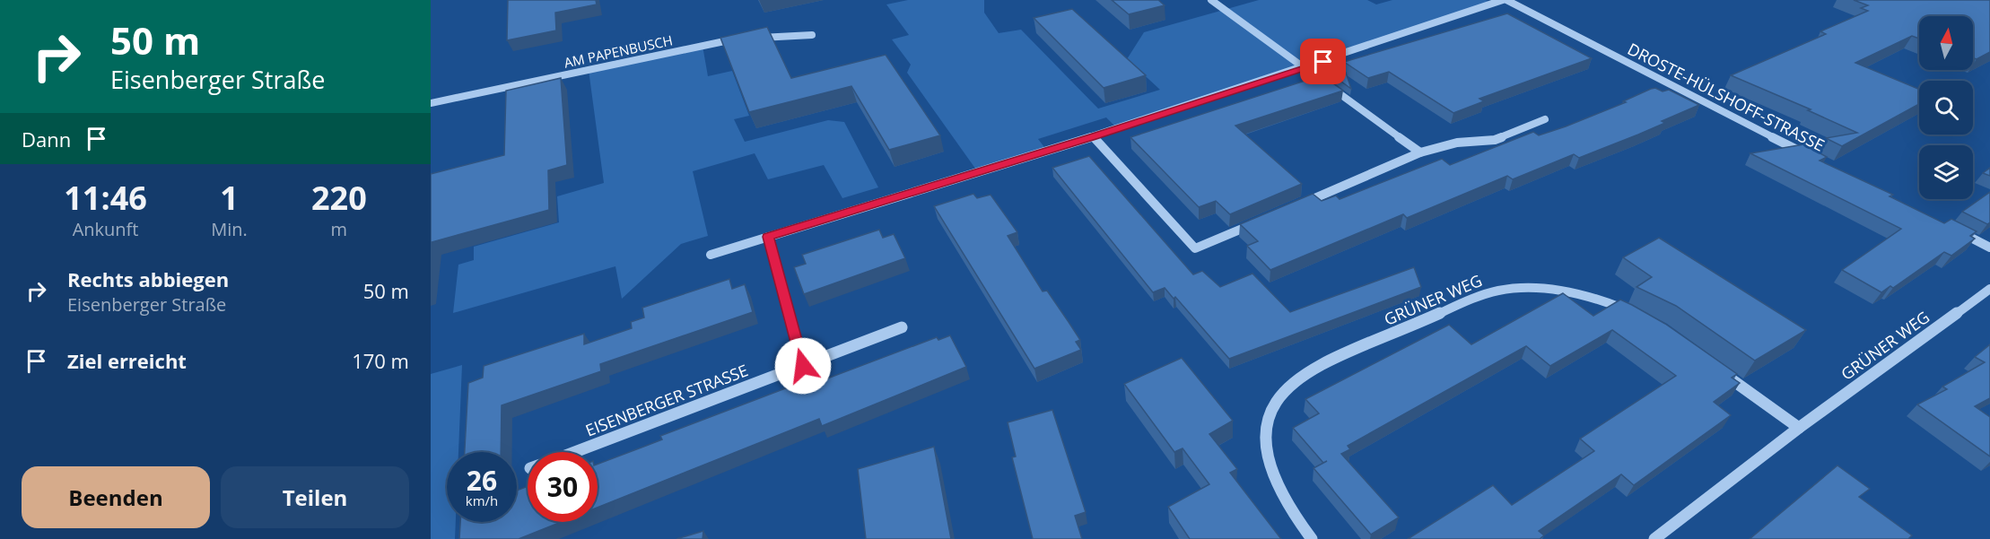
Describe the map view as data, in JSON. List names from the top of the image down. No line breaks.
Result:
{"streets":{"street":["AM PAPENBUSCH","DROSTE-HÜLSHOFF-STRASSE","GRÜNER WEG","EISENBERGER STRASSE"]},"north":"top","page":{"turn":["50 m","Eisenberger Straße"],"then":"Dann","eta":["11:46","Ankunft","1","Min.","220","m"],"list":[{"name":"Rechts abbiegen","note":"Eisenberger Straße","value":"50 m"},{"name":"Ziel erreicht","value":"170 m"}],"speed":"26 km/h","limit":"30","buttons":["Beenden","Teilen"]}}
